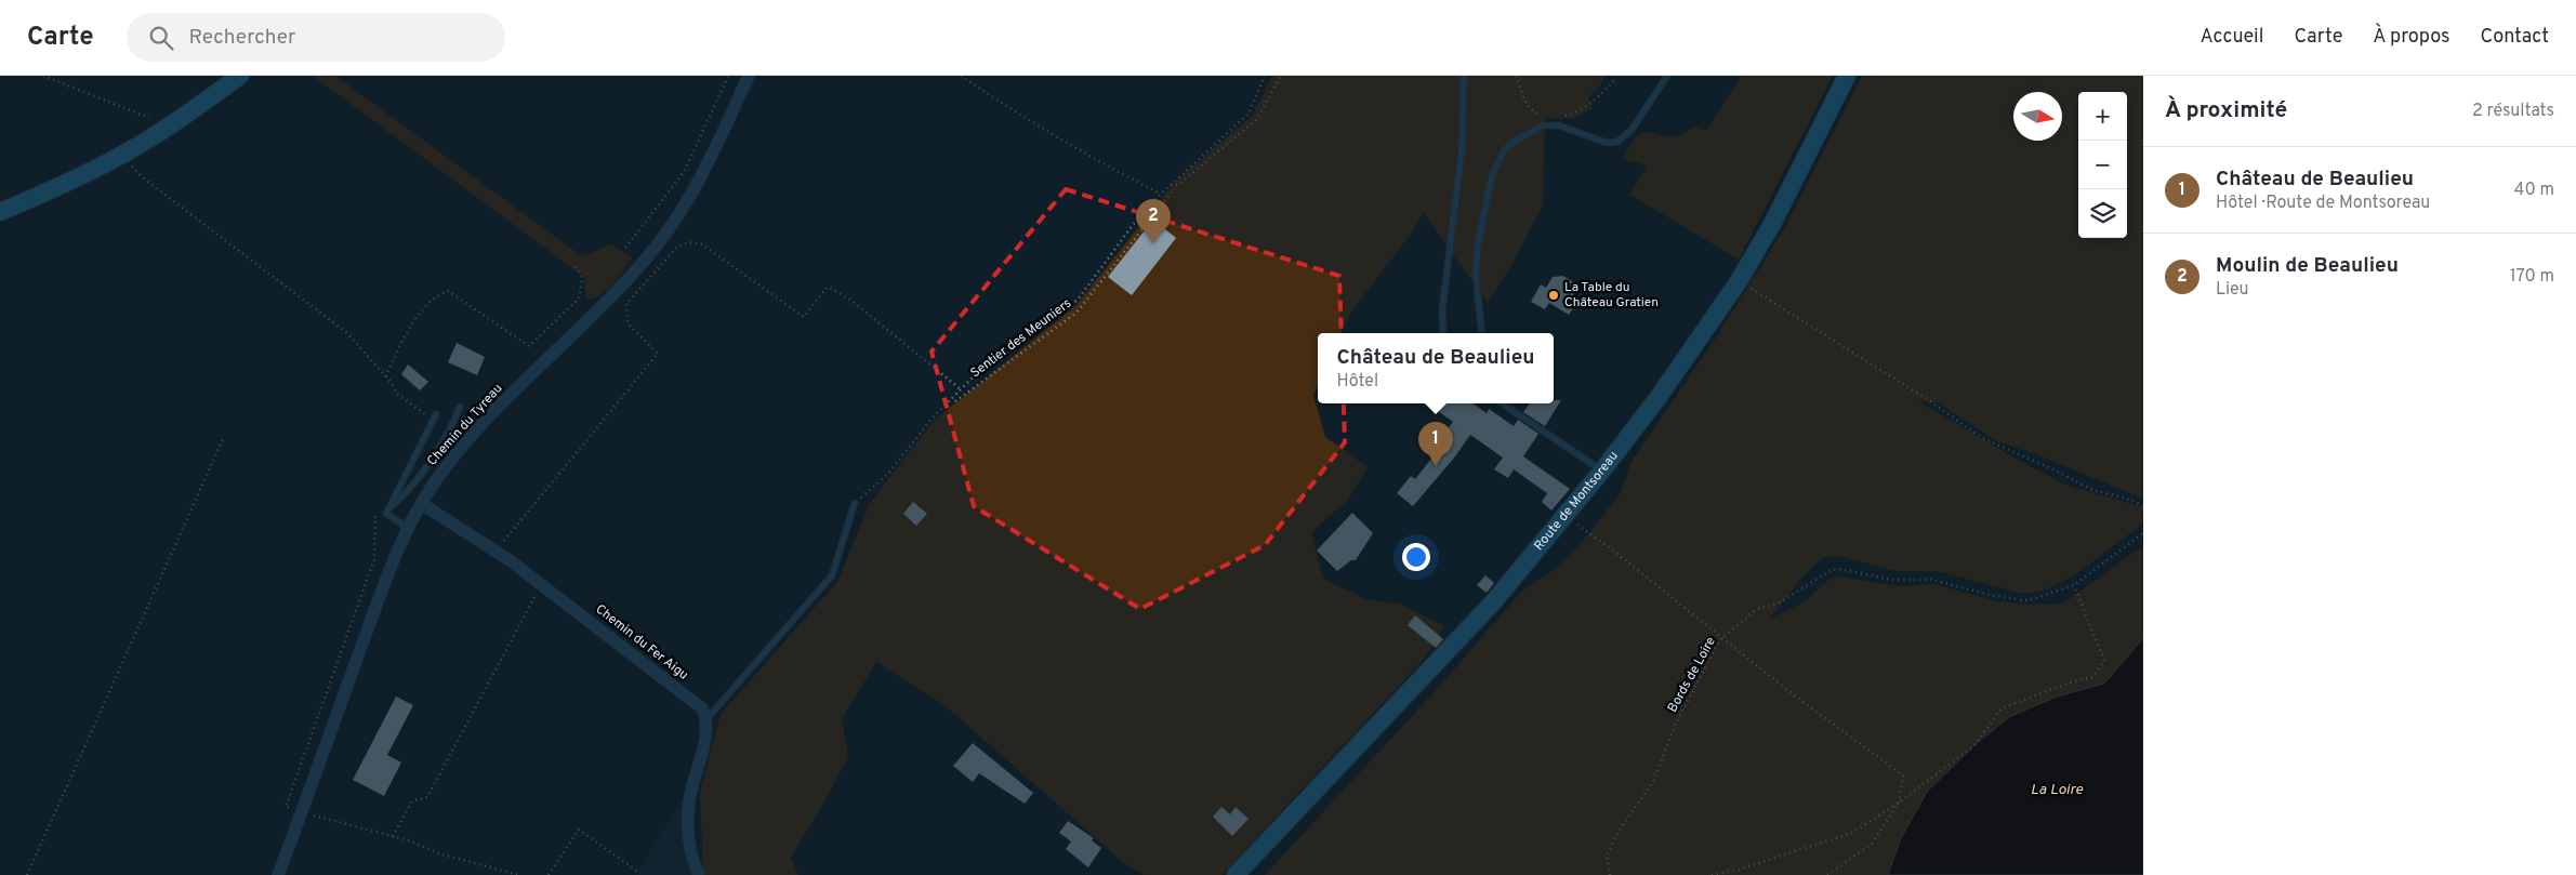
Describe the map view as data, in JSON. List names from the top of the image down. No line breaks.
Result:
{"streets":{"main road":["Route de Montsoreau"],"street":["Chemin du Tyreau","Chemin du Fer Aigu"],"path":["Sentier des Meuniers","Bords de Loire"]},"crossings":[["Chemin du Tyreau","Chemin du Fer Aigu"]],"water":["La Loire"],"places":["La Table du Château Gratien"],"north":"right","page":{"header":"Carte","search":"Rechercher","nav":["Accueil","Carte","À propos","Contact"],"heading":["À proximité","2 résultats"],"map_buttons":["+","−"],"list":[{"mark":"1","name":"Château de Beaulieu","note":"Hôtel · Route de Montsoreau","value":"40 m"},{"mark":"2","name":"Moulin de Beaulieu","note":"Lieu","value":"170 m"}],"pins":["2","1"],"popup":["Château de Beaulieu","Hôtel"]}}
